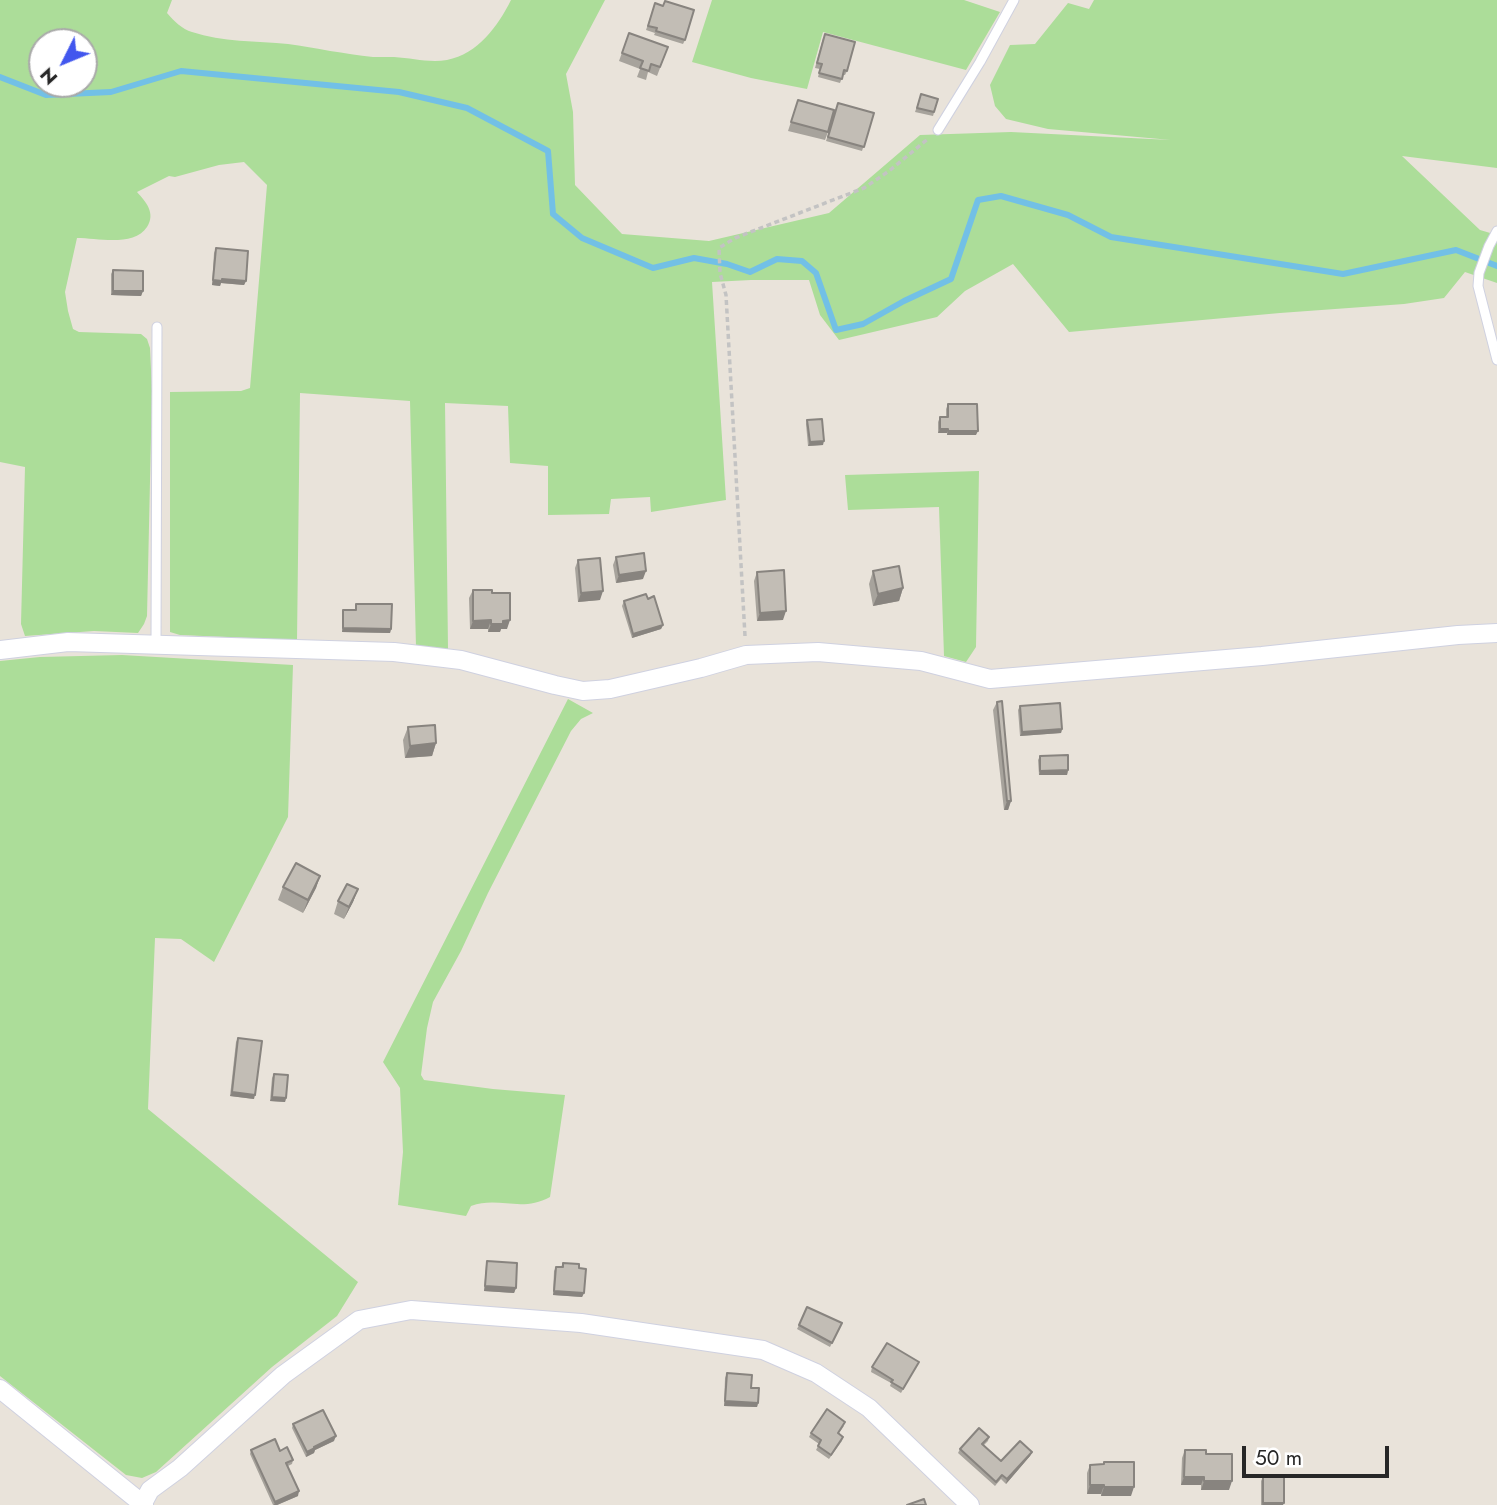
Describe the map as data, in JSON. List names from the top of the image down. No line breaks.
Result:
{"scale_bar":"50 m","north":"bottom left"}
